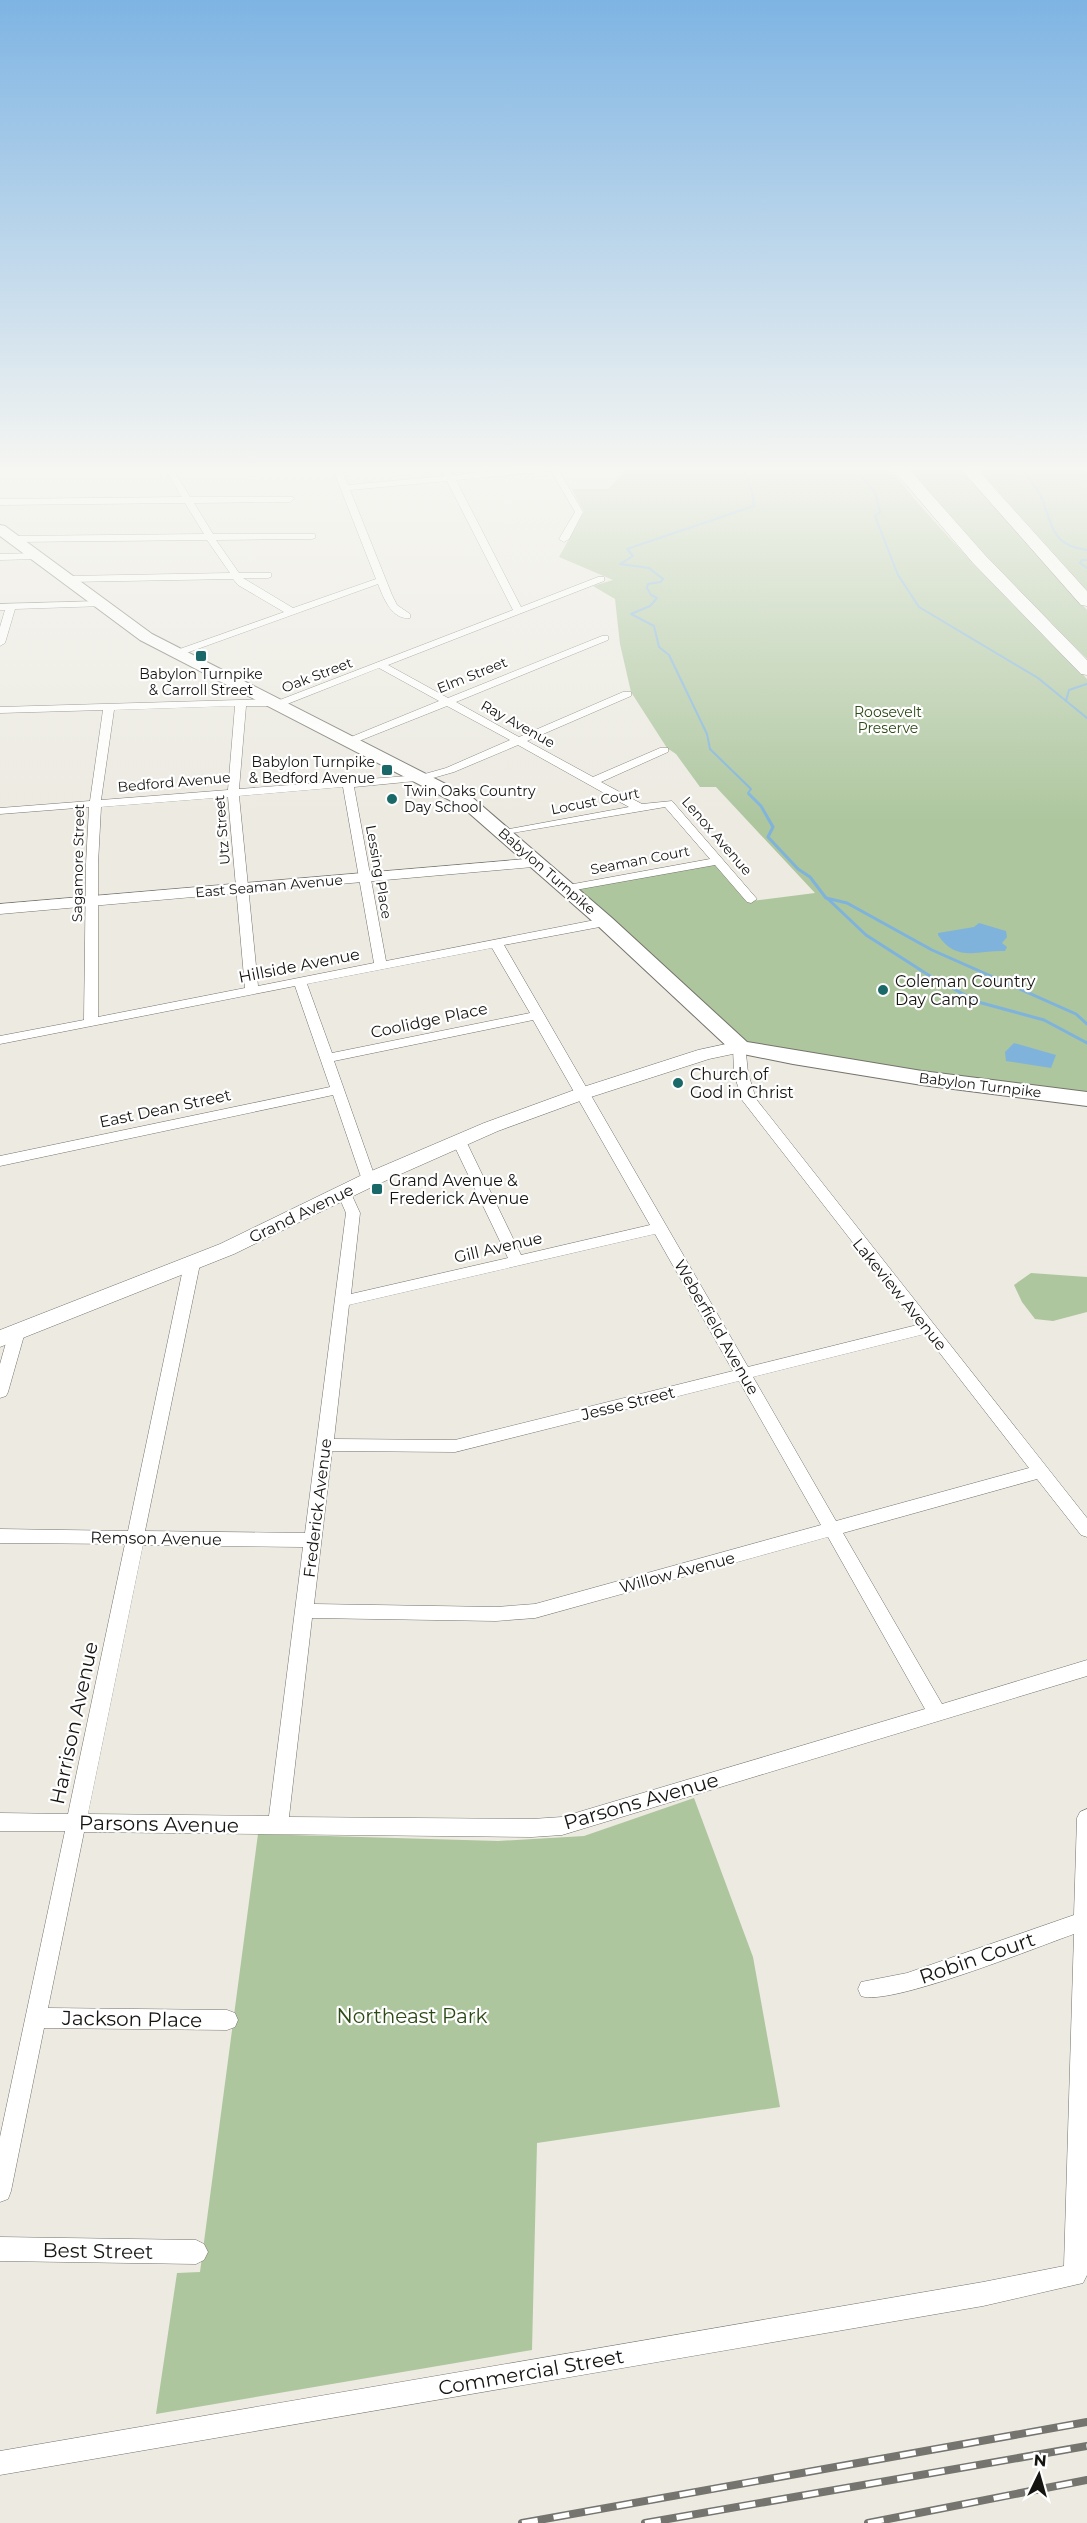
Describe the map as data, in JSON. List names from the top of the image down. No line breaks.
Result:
{"streets":{"main road":["Babylon Turnpike"],"street":["Oak Street","Elm Street","Ray Avenue","Bedford Avenue","Locust Court","Utz Street","Lenox Avenue","Seaman Court","Sagamore Street","Lessing Place","East Seaman Avenue","Hillside Avenue","Coolidge Place","East Dean Street","Grand Avenue","Gill Avenue","Lakeview Avenue","Weberfield Avenue","Jesse Street","Frederick Avenue","Remson Avenue","Willow Avenue","Harrison Avenue","Parsons Avenue","Robin Court","Jackson Place","Best Street","Commercial Street"]},"crossings":[["Oak Street","Ray Avenue"],["Oak Street","Utz Street"],["Oak Street","Sagamore Street"],["Oak Street","Babylon Turnpike"],["Elm Street","Ray Avenue"],["Elm Street","Babylon Turnpike"],["Ray Avenue","Bedford Avenue"],["Ray Avenue","Locust Court"],["Bedford Avenue","Utz Street"],["Bedford Avenue","Sagamore Street"],["Bedford Avenue","Babylon Turnpike"],["Bedford Avenue","Lessing Place"],["Locust Court","Lenox Avenue"],["Locust Court","Babylon Turnpike"],["Utz Street","East Seaman Avenue"],["Utz Street","Hillside Avenue"],["Lenox Avenue","Seaman Court"],["Seaman Court","Babylon Turnpike"],["Sagamore Street","East Seaman Avenue"],["Sagamore Street","Hillside Avenue"],["Babylon Turnpike","East Seaman Avenue"],["Babylon Turnpike","Hillside Avenue"],["Babylon Turnpike","Grand Avenue"],["Babylon Turnpike","Lakeview Avenue"],["Lessing Place","East Seaman Avenue"],["Lessing Place","Hillside Avenue"],["Hillside Avenue","Weberfield Avenue"],["Coolidge Place","Weberfield Avenue"],["Grand Avenue","Lakeview Avenue"],["Grand Avenue","Weberfield Avenue"],["Grand Avenue","Frederick Avenue"],["Grand Avenue","Harrison Avenue"],["Gill Avenue","Weberfield Avenue"],["Gill Avenue","Frederick Avenue"],["Lakeview Avenue","Jesse Street"],["Lakeview Avenue","Willow Avenue"],["Weberfield Avenue","Jesse Street"],["Weberfield Avenue","Willow Avenue"],["Weberfield Avenue","Parsons Avenue"],["Jesse Street","Frederick Avenue"],["Frederick Avenue","Remson Avenue"],["Frederick Avenue","Willow Avenue"],["Frederick Avenue","Parsons Avenue"],["Remson Avenue","Harrison Avenue"],["Harrison Avenue","Parsons Avenue"],["Harrison Avenue","Jackson Place"],["Robin Court","Commercial Street"]],"parks":["Roosevelt Preserve","Northeast Park"],"places":{"transit":["Babylon Turnpike & Carroll Street","Babylon Turnpike & Bedford Avenue","Grand Avenue & Frederick Avenue"],"other":["Twin Oaks Country Day School","Coleman Country Day Camp","Church of God in Christ"]},"north":"top"}
